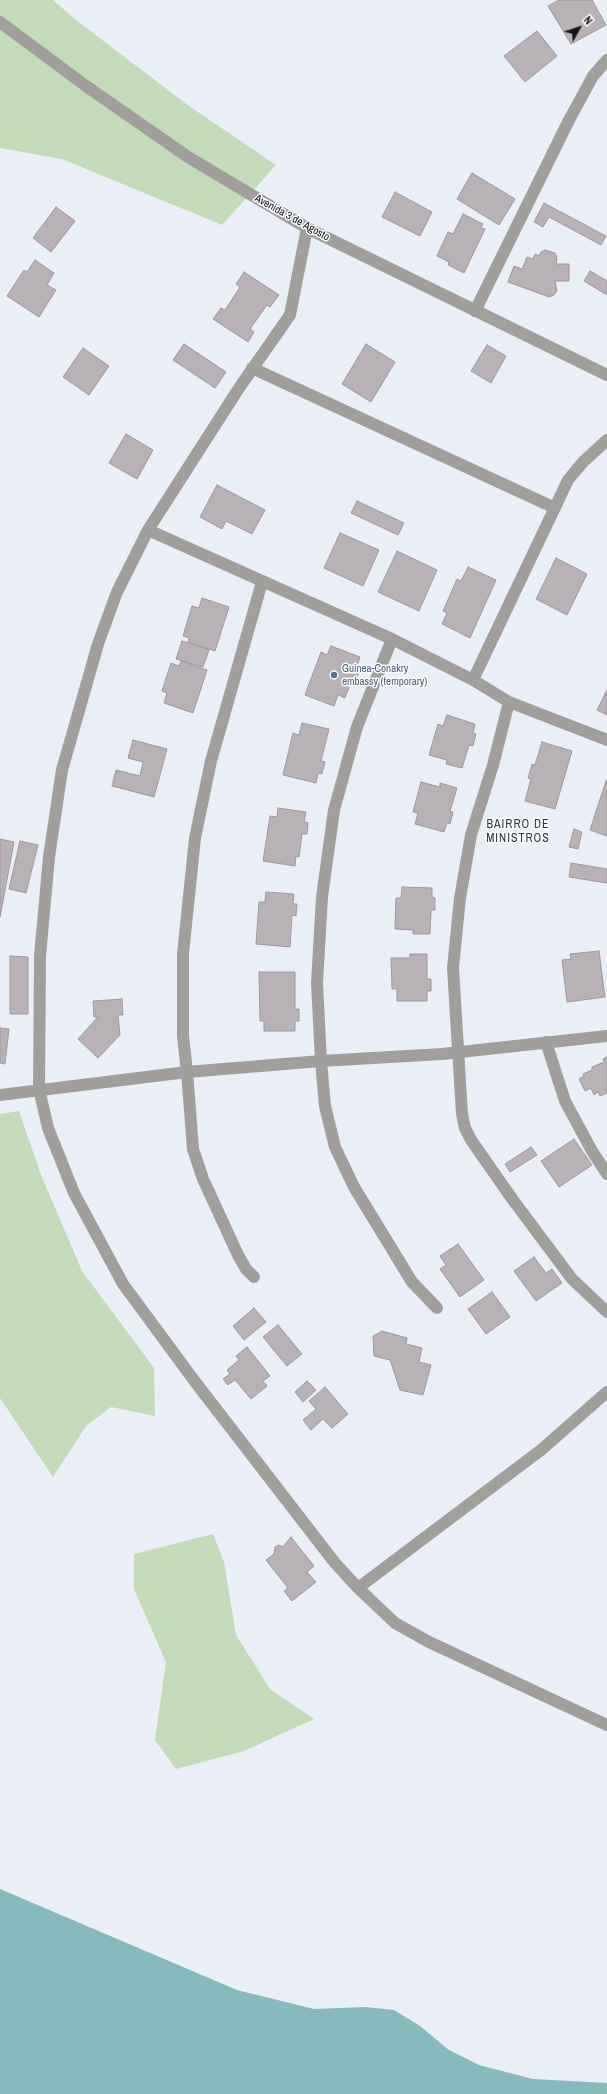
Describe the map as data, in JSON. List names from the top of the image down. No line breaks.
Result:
{"streets":{"street":["Avenida 3 de Agosto"]},"districts":["BAIRRO DE MINISTROS"],"places":["Guinea-Conakry embassy (temporary)"],"north":"top right"}
